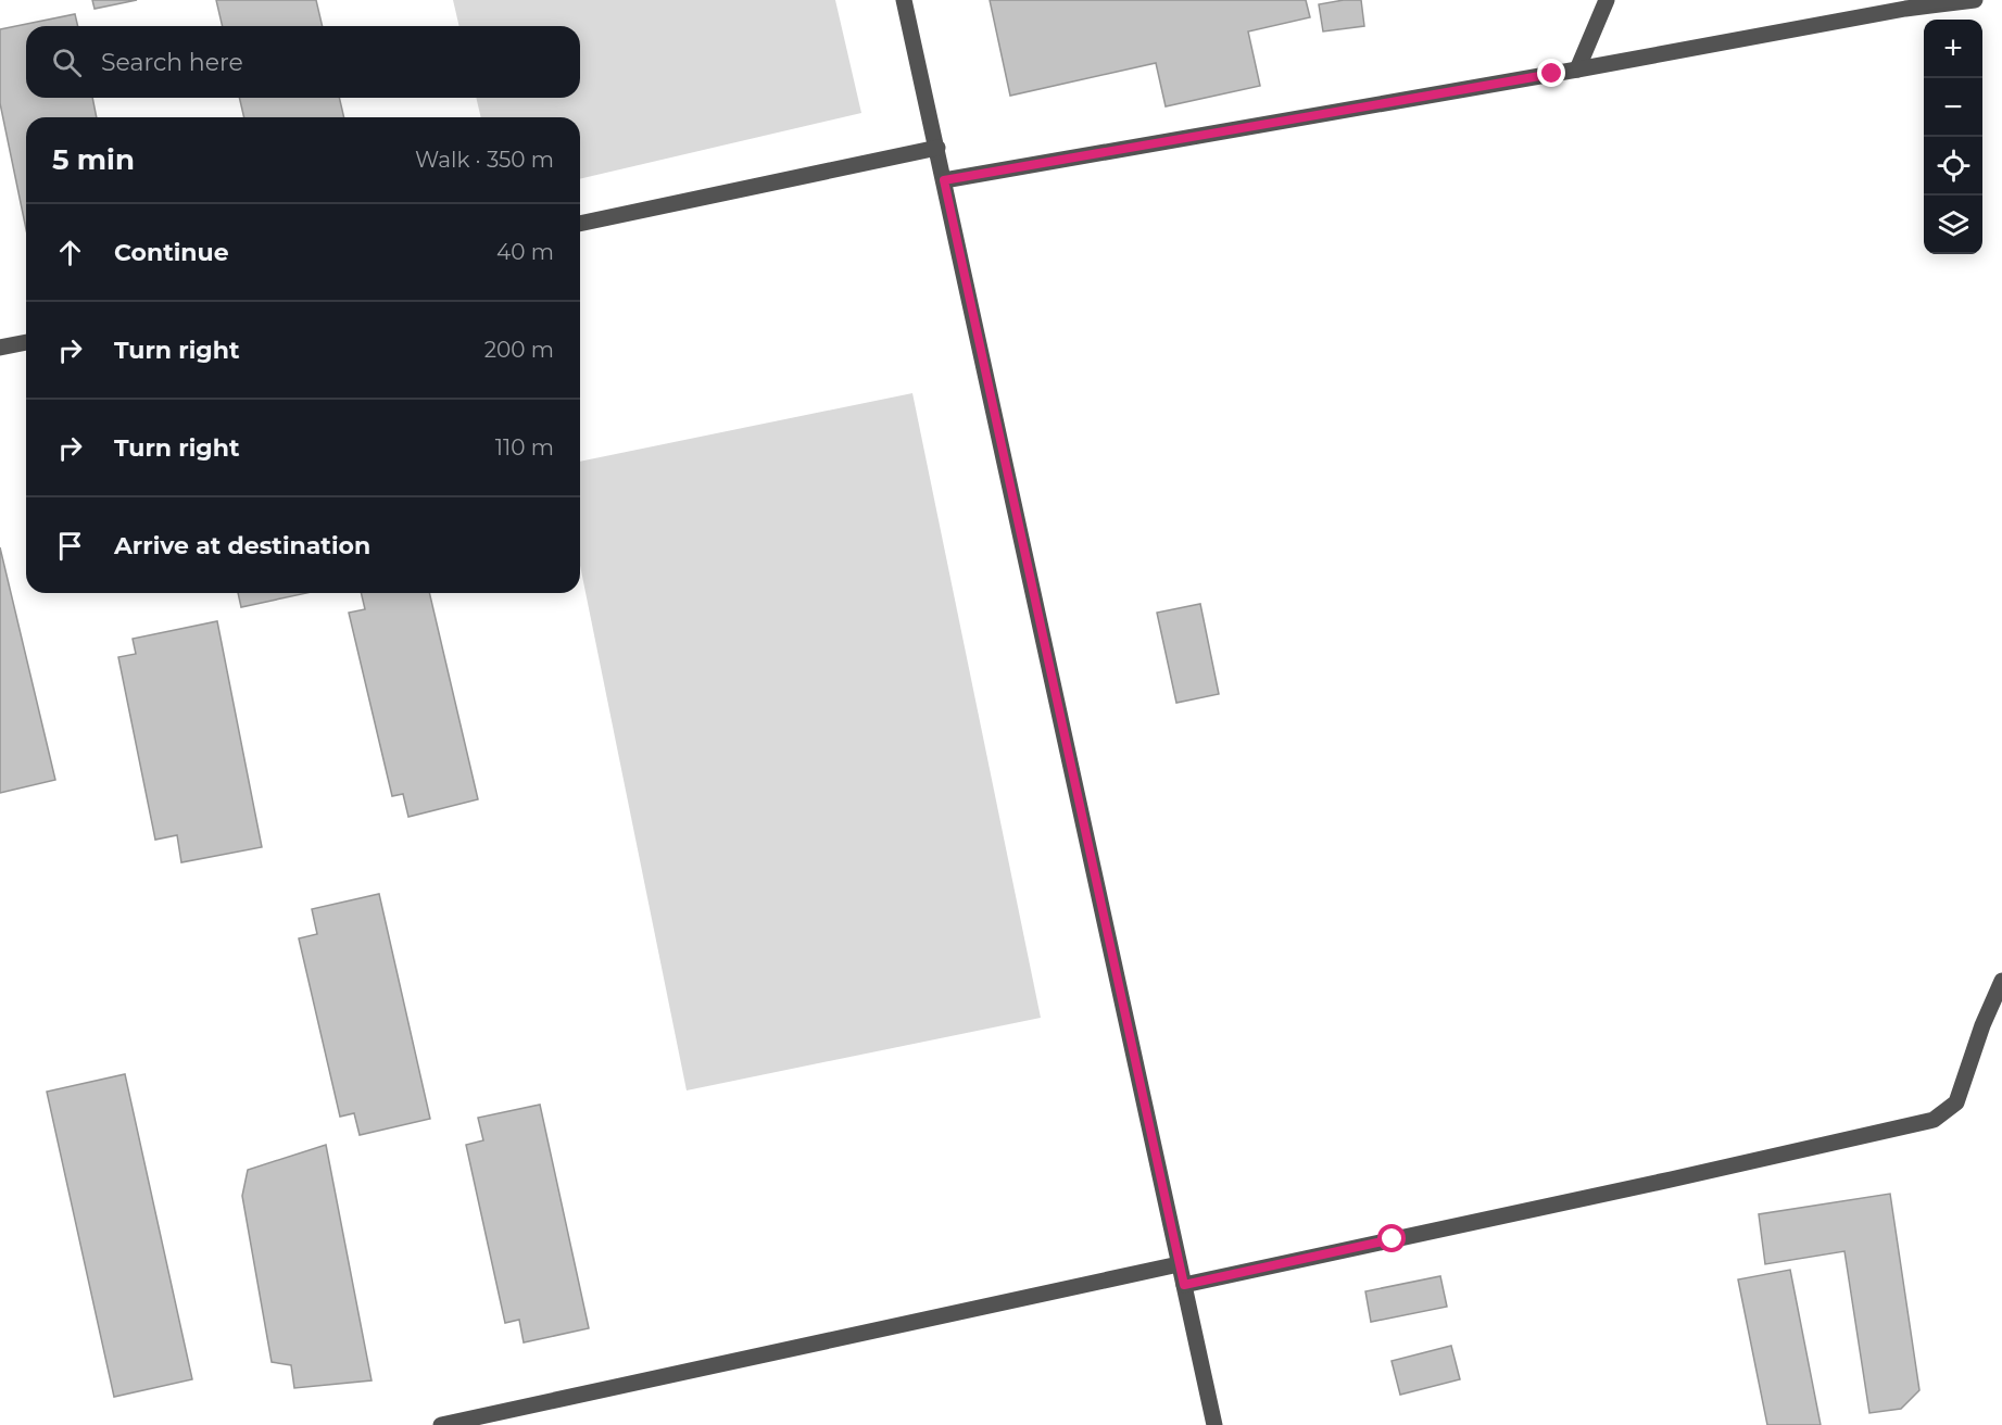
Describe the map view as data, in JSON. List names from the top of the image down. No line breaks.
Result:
{"page":{"map_buttons":["+","−"],"search":"Search here","heading":["5 min","Walk · 350 m"],"list":[["Continue","40 m"],["Turn right","200 m"],["Turn right","110 m"],"Arrive at destination"]}}
